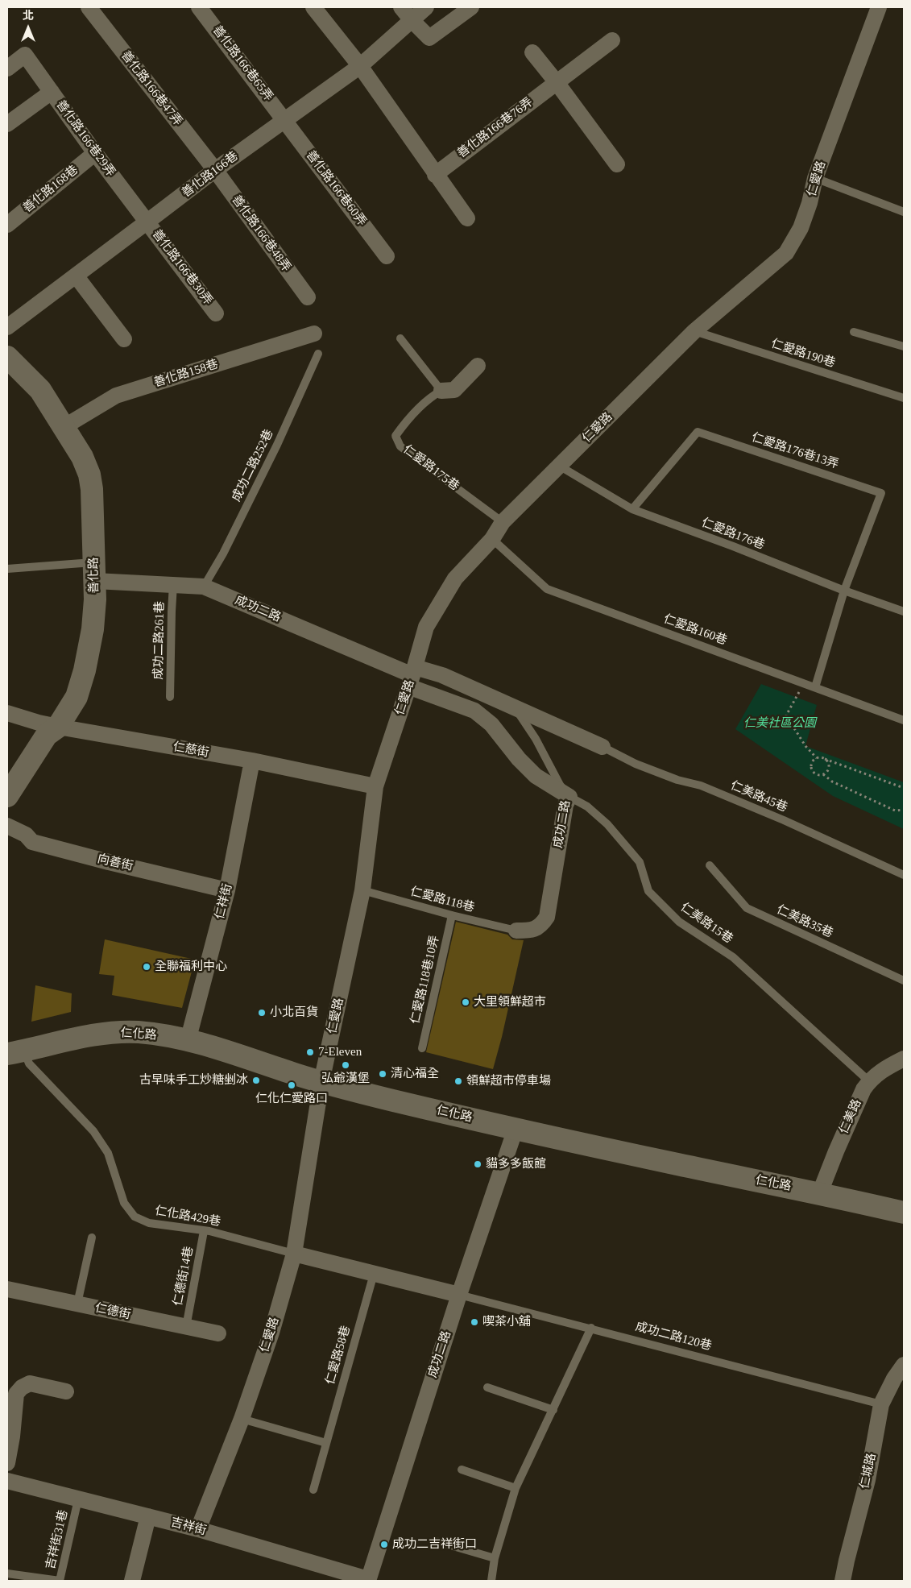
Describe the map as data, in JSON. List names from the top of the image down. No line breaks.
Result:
{"streets":{"main road":["善化路","仁化路"],"street":["善化路166巷65弄","善化路166巷47弄","善化路166巷76弄","善化路166巷29弄","善化路166巷","仁愛路","善化路166巷60弄","善化路168巷","善化路166巷48弄","善化路166巷30弄","善化路158巷","仁愛路175巷","成功二路","仁慈街","向善街","仁祥街","仁美路","仁德街","仁城路","吉祥街"],"lane":["仁愛路190巷","仁愛路176巷13弄","成功二路252巷","仁愛路176巷","仁愛路160巷","成功二路261巷","仁美路45巷","仁愛路118巷","仁美路35巷","仁美路15巷","仁愛路118巷10弄","仁化路429巷","仁德街14巷","成功二路120巷","仁愛路58巷","吉祥街31巷"]},"crossings":[["善化路166巷65弄","善化路166巷"],["善化路166巷65弄","善化路166巷60弄"],["善化路166巷47弄","善化路166巷"],["善化路166巷47弄","善化路166巷48弄"],["善化路166巷29弄","善化路166巷"],["善化路166巷29弄","善化路168巷"],["善化路166巷29弄","善化路166巷30弄"],["善化路166巷","善化路166巷60弄"],["善化路166巷","善化路166巷48弄"],["善化路166巷","善化路166巷30弄"],["仁愛路","仁愛路190巷"],["仁愛路","仁愛路175巷"],["仁愛路","仁愛路176巷"],["仁愛路","成功二路"],["仁愛路","仁愛路160巷"],["仁愛路","仁慈街"],["仁愛路","仁愛路118巷"],["仁愛路","仁化路"],["仁愛路","仁化路429巷"],["仁愛路","吉祥街"],["善化路158巷","善化路"],["仁愛路176巷13弄","仁愛路176巷"],["成功二路252巷","成功二路"],["善化路","成功二路"],["善化路","仁慈街"],["成功二路","成功二路261巷"],["成功二路","仁美路45巷"],["成功二路","仁愛路118巷"],["成功二路","仁美路15巷"],["成功二路","仁化路"],["成功二路","成功二路120巷"],["成功二路","吉祥街"],["仁慈街","仁祥街"],["向善街","仁祥街"],["仁愛路118巷","仁愛路118巷10弄"],["仁祥街","仁化路"],["仁美路15巷","仁美路"],["仁化路","仁美路"],["仁化路","仁化路429巷"],["仁化路429巷","仁德街14巷"],["仁德街14巷","仁德街"],["成功二路120巷","仁城路"],["吉祥街","吉祥街31巷"]],"parks":["仁美社區公園"],"places":["全聯福利中心","大里領鮮超市","小北百貨","7-Eleven","弘爺漢堡","清心福全","古早味手工炒糖剉冰","領鮮超市停車場","仁化仁愛路口","貓多多飯館","喫茶小舖","成功二吉祥街口"],"north":"top"}
